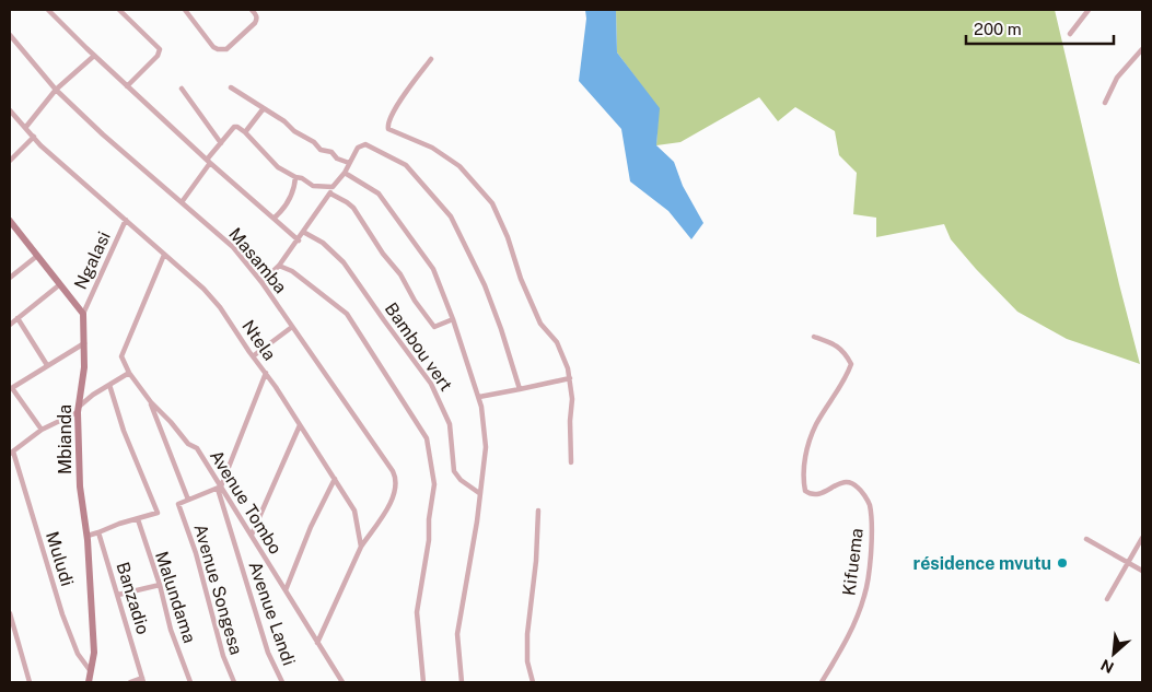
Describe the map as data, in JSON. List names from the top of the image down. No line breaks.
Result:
{"streets":{"street":["Ngalasi","Masamba","Ntela","Bambou vert","Mbianda","Avenue Tombo","Muludi","Kifuema","Avenue Songesa","Malundama","Banzadio","Avenue Landi"]},"crossings":[["Ngalasi","Ntela"],["Ngalasi","Mbianda"],["Masamba","Ntela"],["Ntela","Avenue Tombo"],["Mbianda","Muludi"],["Avenue Tombo","Avenue Landi"]],"places":["résidence mvutu"],"scale_bar":"200 m","north":"bottom left"}
